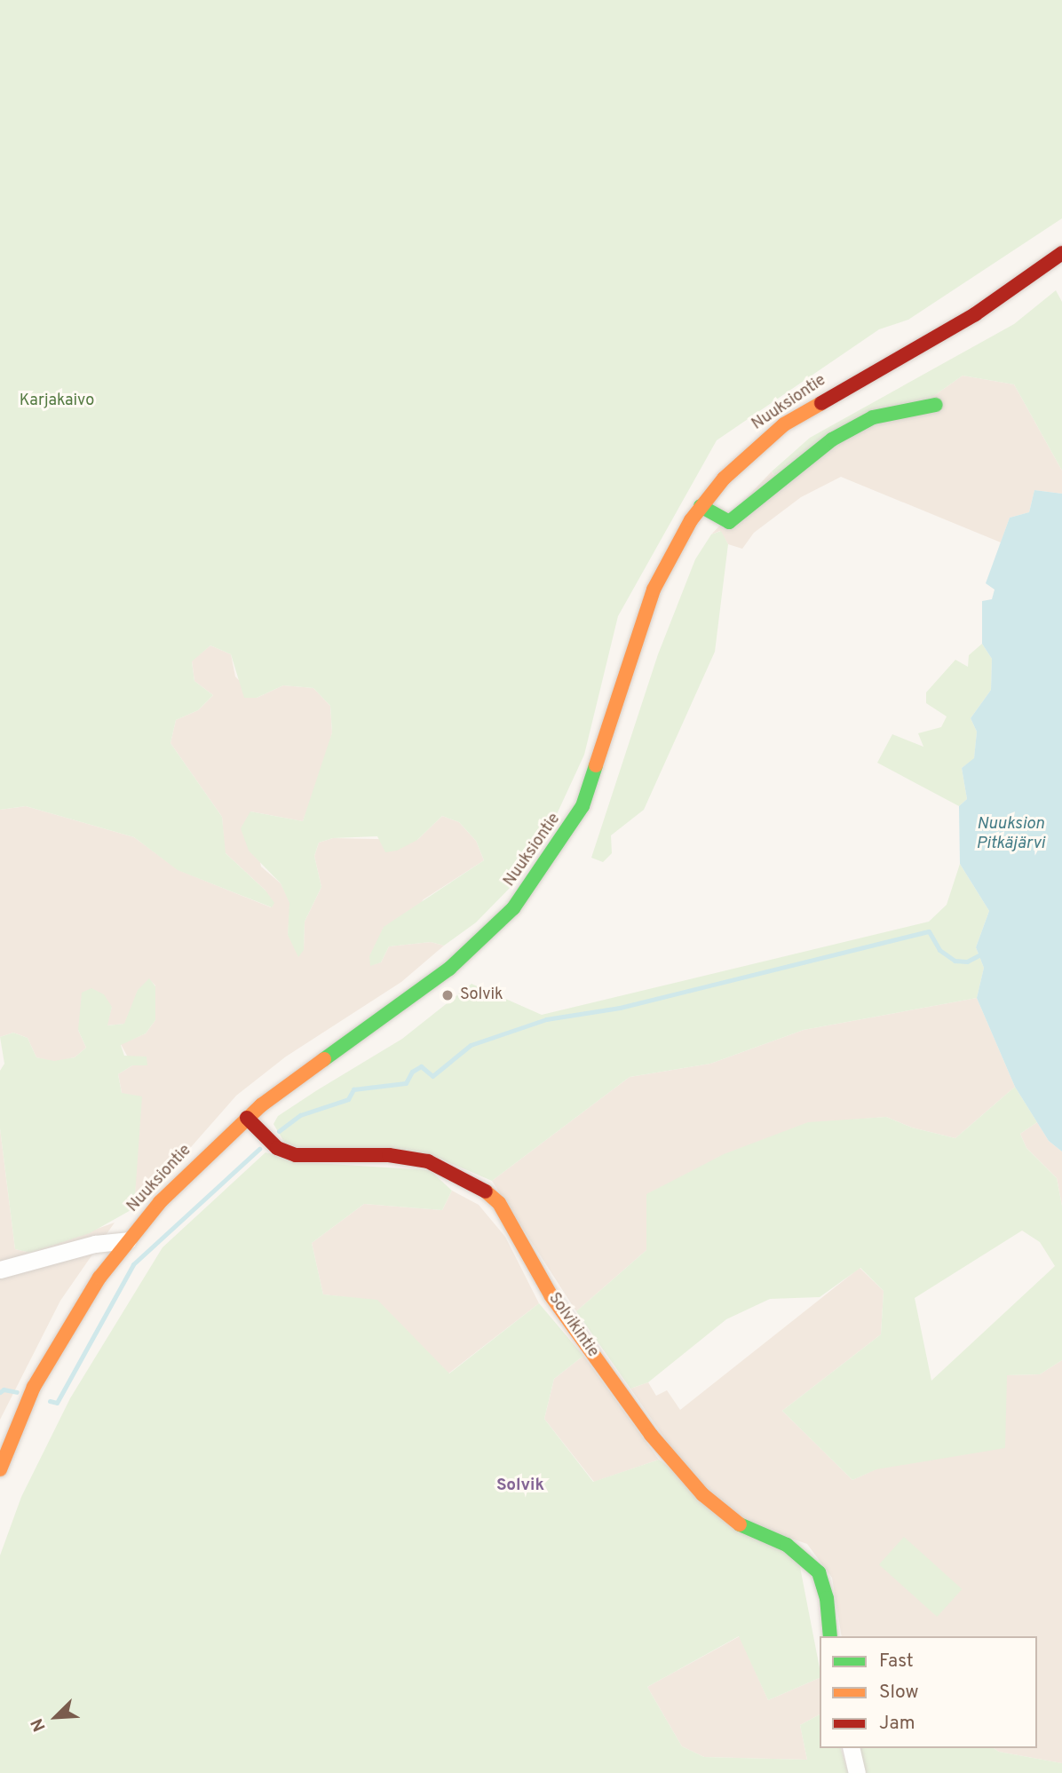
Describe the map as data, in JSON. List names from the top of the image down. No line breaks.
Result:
{"streets":{"street":["Nuuksiontie","Solvikintie"]},"crossings":[["Nuuksiontie","Solvikintie"]],"districts":["Solvik"],"water":["Nuuksion Pitkäjärvi"],"parks":["Karjakaivo"],"places":["Solvik"],"legend":["Fast","Slow","Jam"],"north":"bottom left"}
